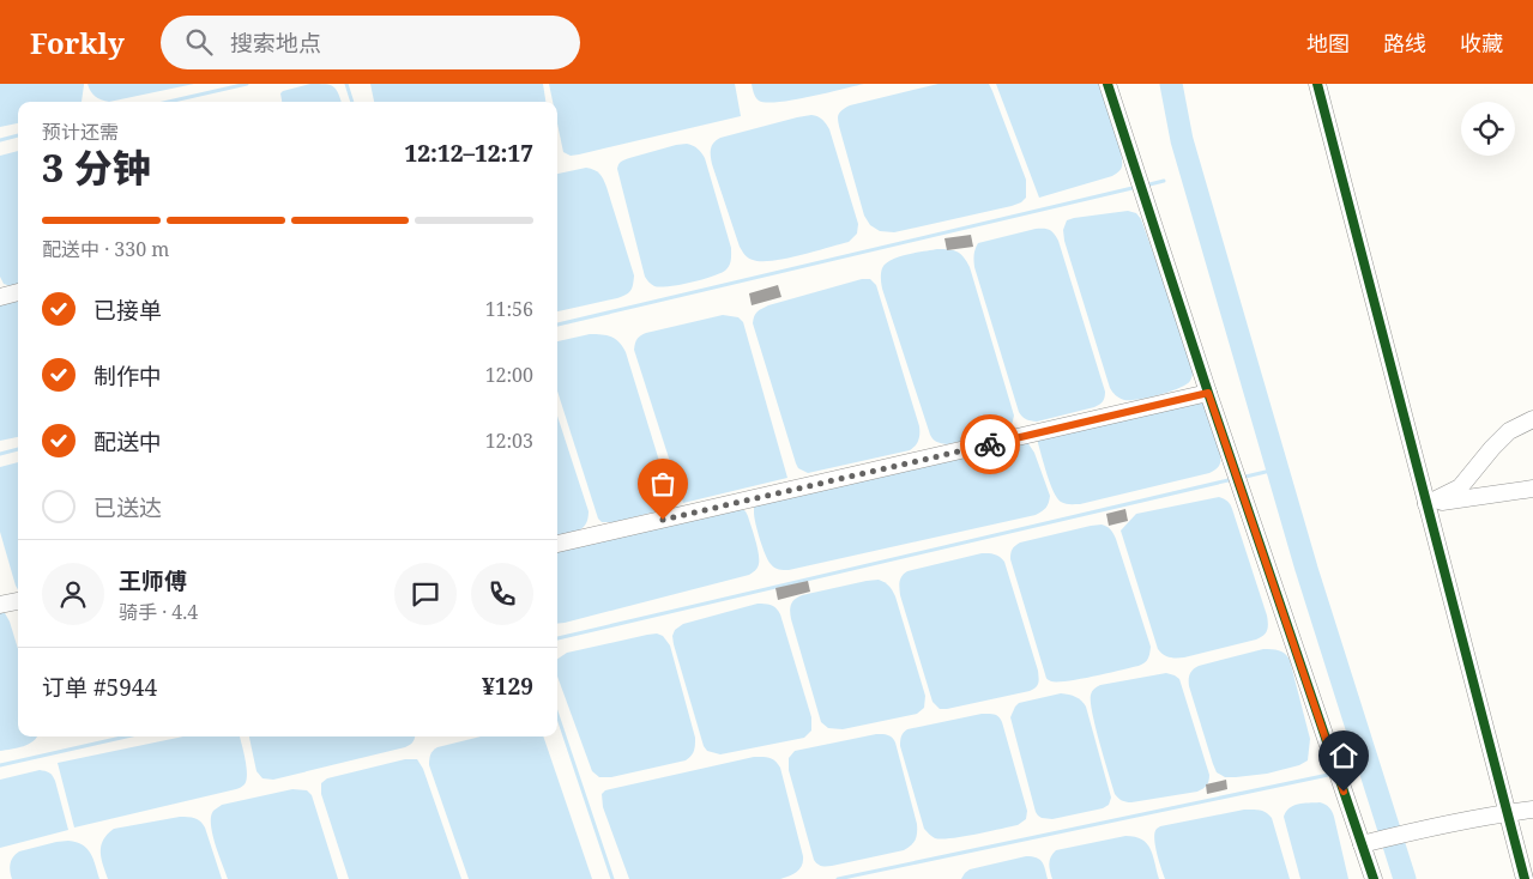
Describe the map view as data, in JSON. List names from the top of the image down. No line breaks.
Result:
{"page":{"header":"Forkly","search":"搜索地点","nav":["地图","路线","收藏"],"heading":["3 分钟","预计还需","12:12–12:17"],"panel":["王师傅","骑手 · 4.4","订单 #5944","¥129"],"bar":"配送中 · 330 m","list":[["已接单","11:56"],["制作中","12:00"],["配送中","12:03"],"已送达"]}}
